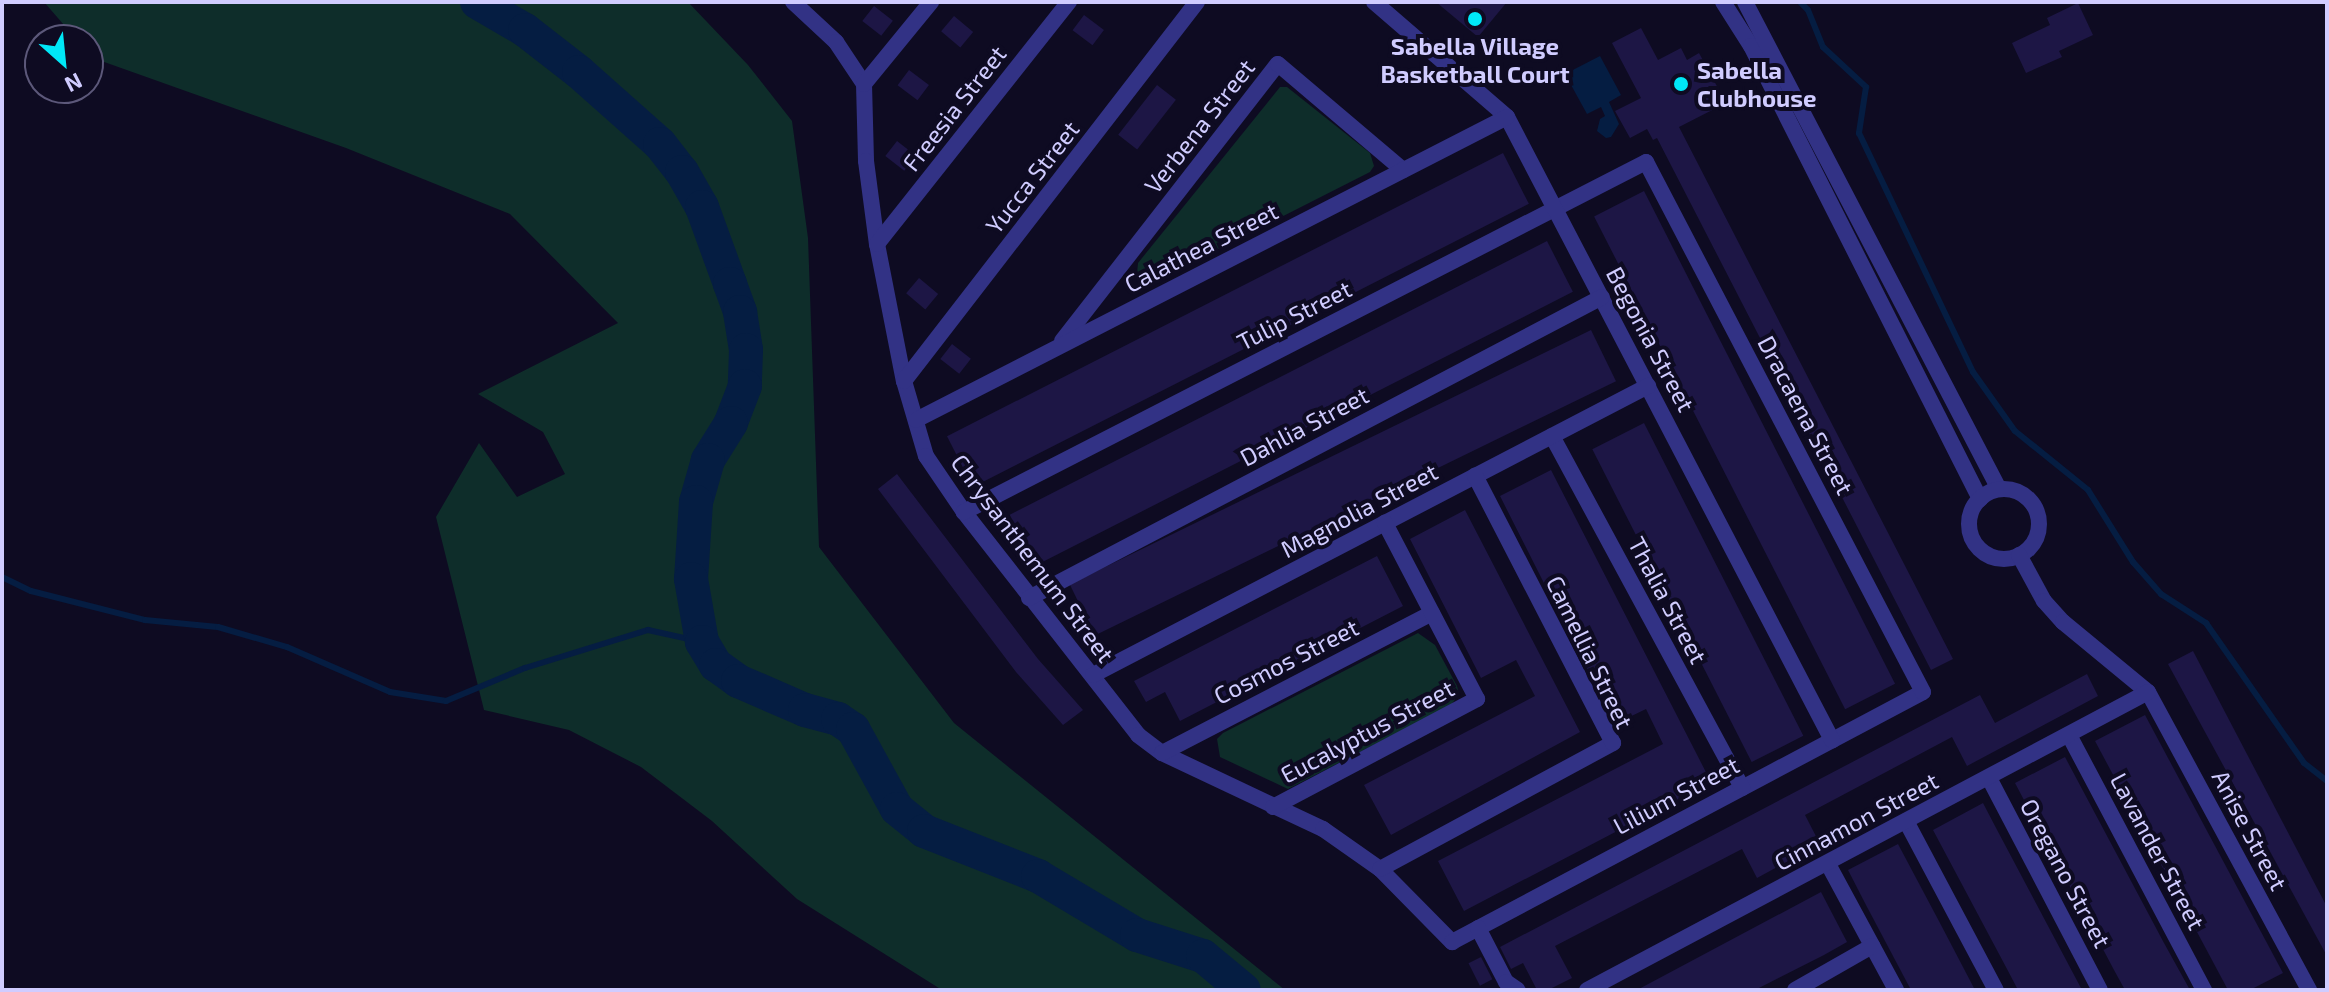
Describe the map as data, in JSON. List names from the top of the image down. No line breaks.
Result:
{"streets":{"street":["Freesia Street","Verbena Street","Yucca Street","Calathea Street","Tulip Street","Begonia Street","Dracaena Street","Dahlia Street","Magnolia Street","Chrysanthemum Street","Thalia Street","Camellia Street","Cosmos Street","Eucalyptus Street","Lilium Street","Cinnamon Street","Anise Street","Lavander Street","Oregano Street"]},"crossings":[["Freesia Street","Chrysanthemum Street"],["Verbena Street","Calathea Street"],["Yucca Street","Chrysanthemum Street"],["Calathea Street","Begonia Street"],["Calathea Street","Chrysanthemum Street"],["Tulip Street","Begonia Street"],["Tulip Street","Dracaena Street"],["Tulip Street","Chrysanthemum Street"],["Begonia Street","Dahlia Street"],["Begonia Street","Magnolia Street"],["Begonia Street","Lilium Street"],["Dracaena Street","Lilium Street"],["Dahlia Street","Chrysanthemum Street"],["Magnolia Street","Chrysanthemum Street"],["Magnolia Street","Thalia Street"],["Magnolia Street","Camellia Street"],["Magnolia Street","Eucalyptus Street"],["Chrysanthemum Street","Camellia Street"],["Chrysanthemum Street","Cosmos Street"],["Chrysanthemum Street","Eucalyptus Street"],["Chrysanthemum Street","Lilium Street"],["Thalia Street","Lilium Street"],["Cosmos Street","Eucalyptus Street"],["Cinnamon Street","Anise Street"],["Cinnamon Street","Lavander Street"],["Cinnamon Street","Oregano Street"]],"places":["Sabella Village Basketball Court","Sabella Clubhouse"],"north":"bottom right"}
